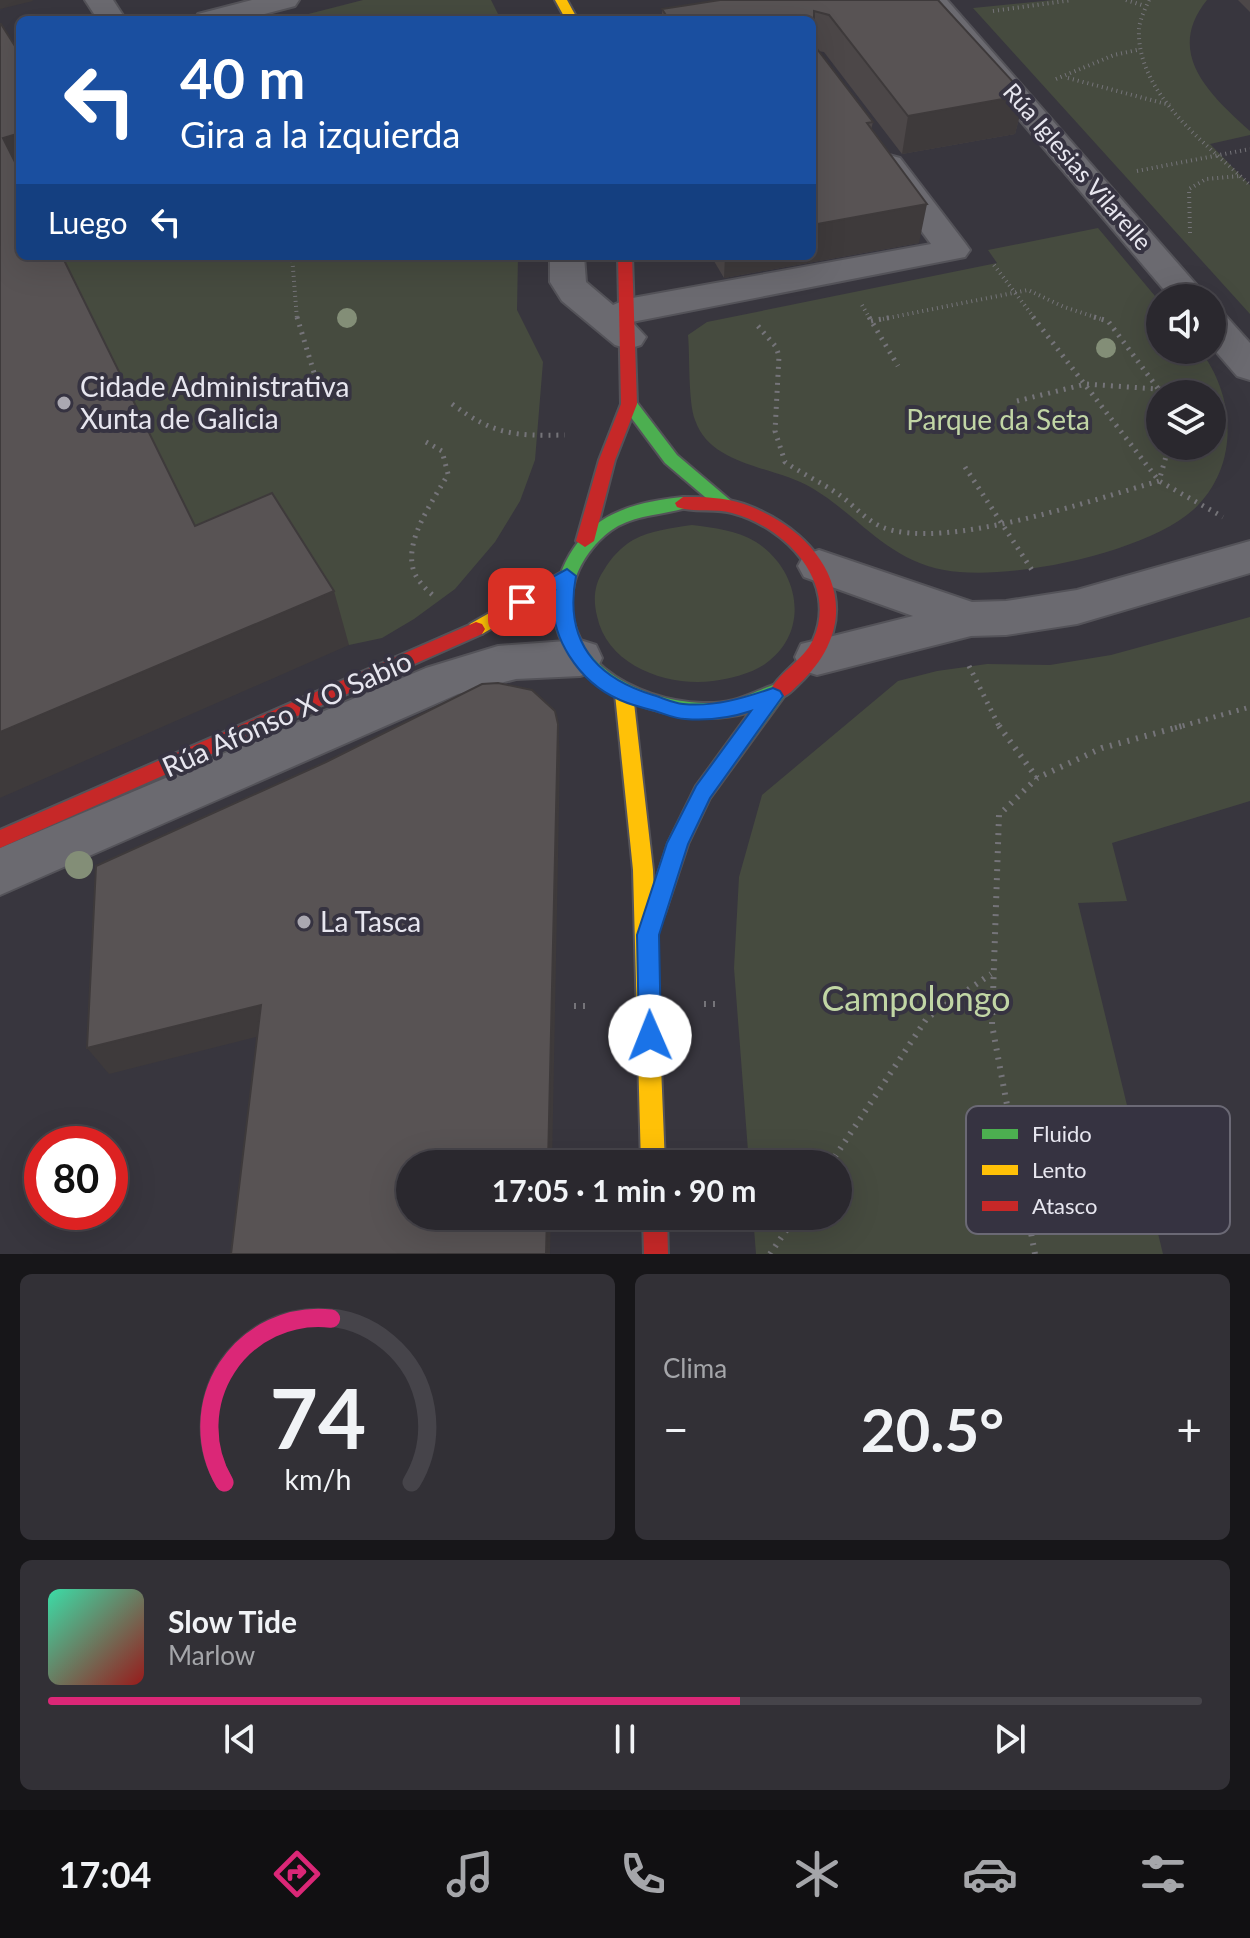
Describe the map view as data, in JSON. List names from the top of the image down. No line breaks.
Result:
{"streets":{"main road":["Rúa Afonso X O Sabio"],"street":["Rúa Iglesias Vilarelle"]},"parks":["Parque da Seta","Campolongo"],"places":["Cidade Administrativa Xunta de Galicia","La Tasca"],"legend":["Fluido","Lento","Atasco"],"page":{"turn":["40 m","Gira a la izquierda"],"then":"Luego","limit":"80","trip":"17:05 · 1 min · 90 m","tile":"Clima","heat":["−","20.5°","+"],"song":["Slow Tide","Marlow"],"tabs":"17:04","gauge":["74","km/h"]}}
